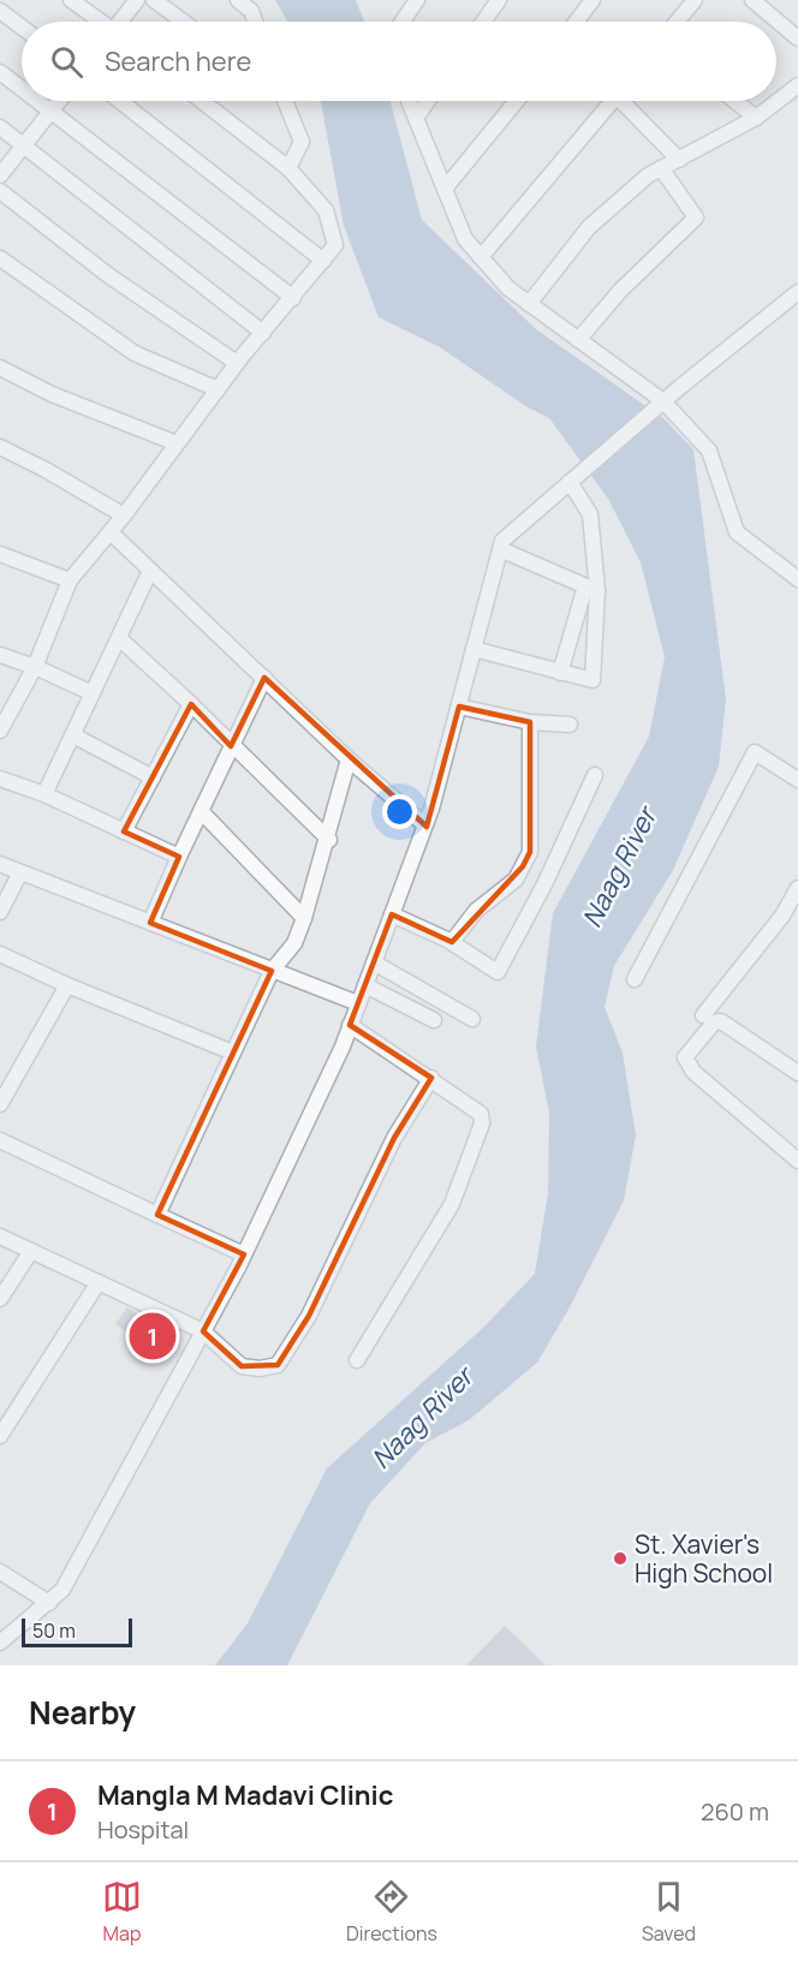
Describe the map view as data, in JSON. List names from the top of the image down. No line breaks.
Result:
{"water":["Naag River"],"places":["St. Xavier's High School"],"scale_bar":"50 m","page":{"search":"Search here","pins":"1","scale":"50 m","heading":"Nearby","list":[{"mark":"1","name":"Mangla M Madavi Clinic","note":"Hospital","value":"260 m"}],"nav":["Map","Directions","Saved"]}}
